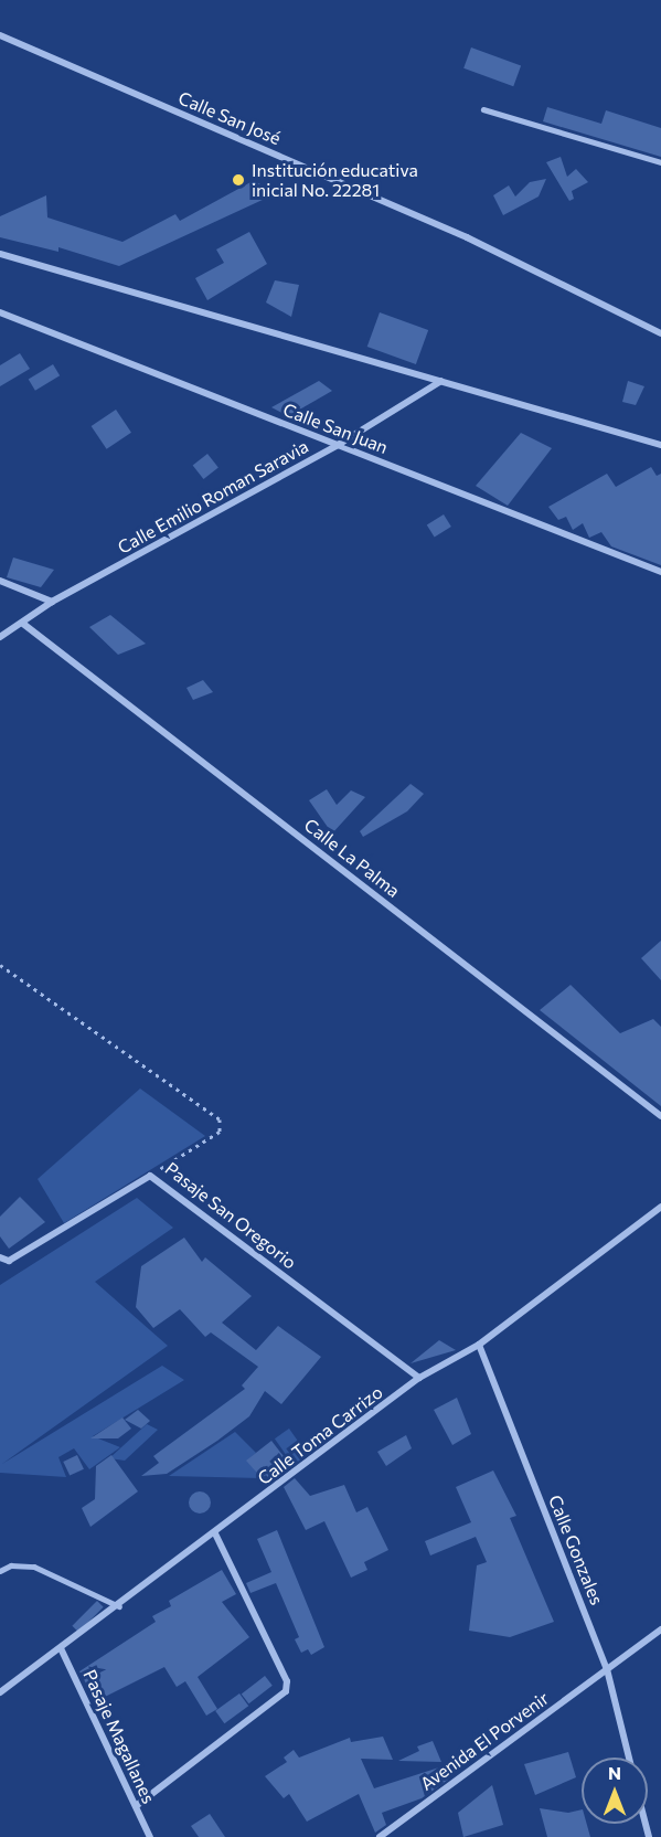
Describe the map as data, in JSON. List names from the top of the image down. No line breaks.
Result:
{"streets":{"street":["Calle San José","Calle San Juan","Calle Emilio Roman Saravia","Calle La Palma","Pasaje San Oregorio","Calle Toma Carrizo","Calle Gonzales","Pasaje Magallanes","Avenida El Porvenir"]},"crossings":[["Calle San Juan","Calle Emilio Roman Saravia"],["Calle Emilio Roman Saravia","Calle La Palma"],["Pasaje San Oregorio","Calle Toma Carrizo"],["Calle Toma Carrizo","Calle Gonzales"],["Calle Toma Carrizo","Pasaje Magallanes"],["Calle Gonzales","Avenida El Porvenir"]],"places":["Institución educativa inicial No. 22281"],"north":"top"}
